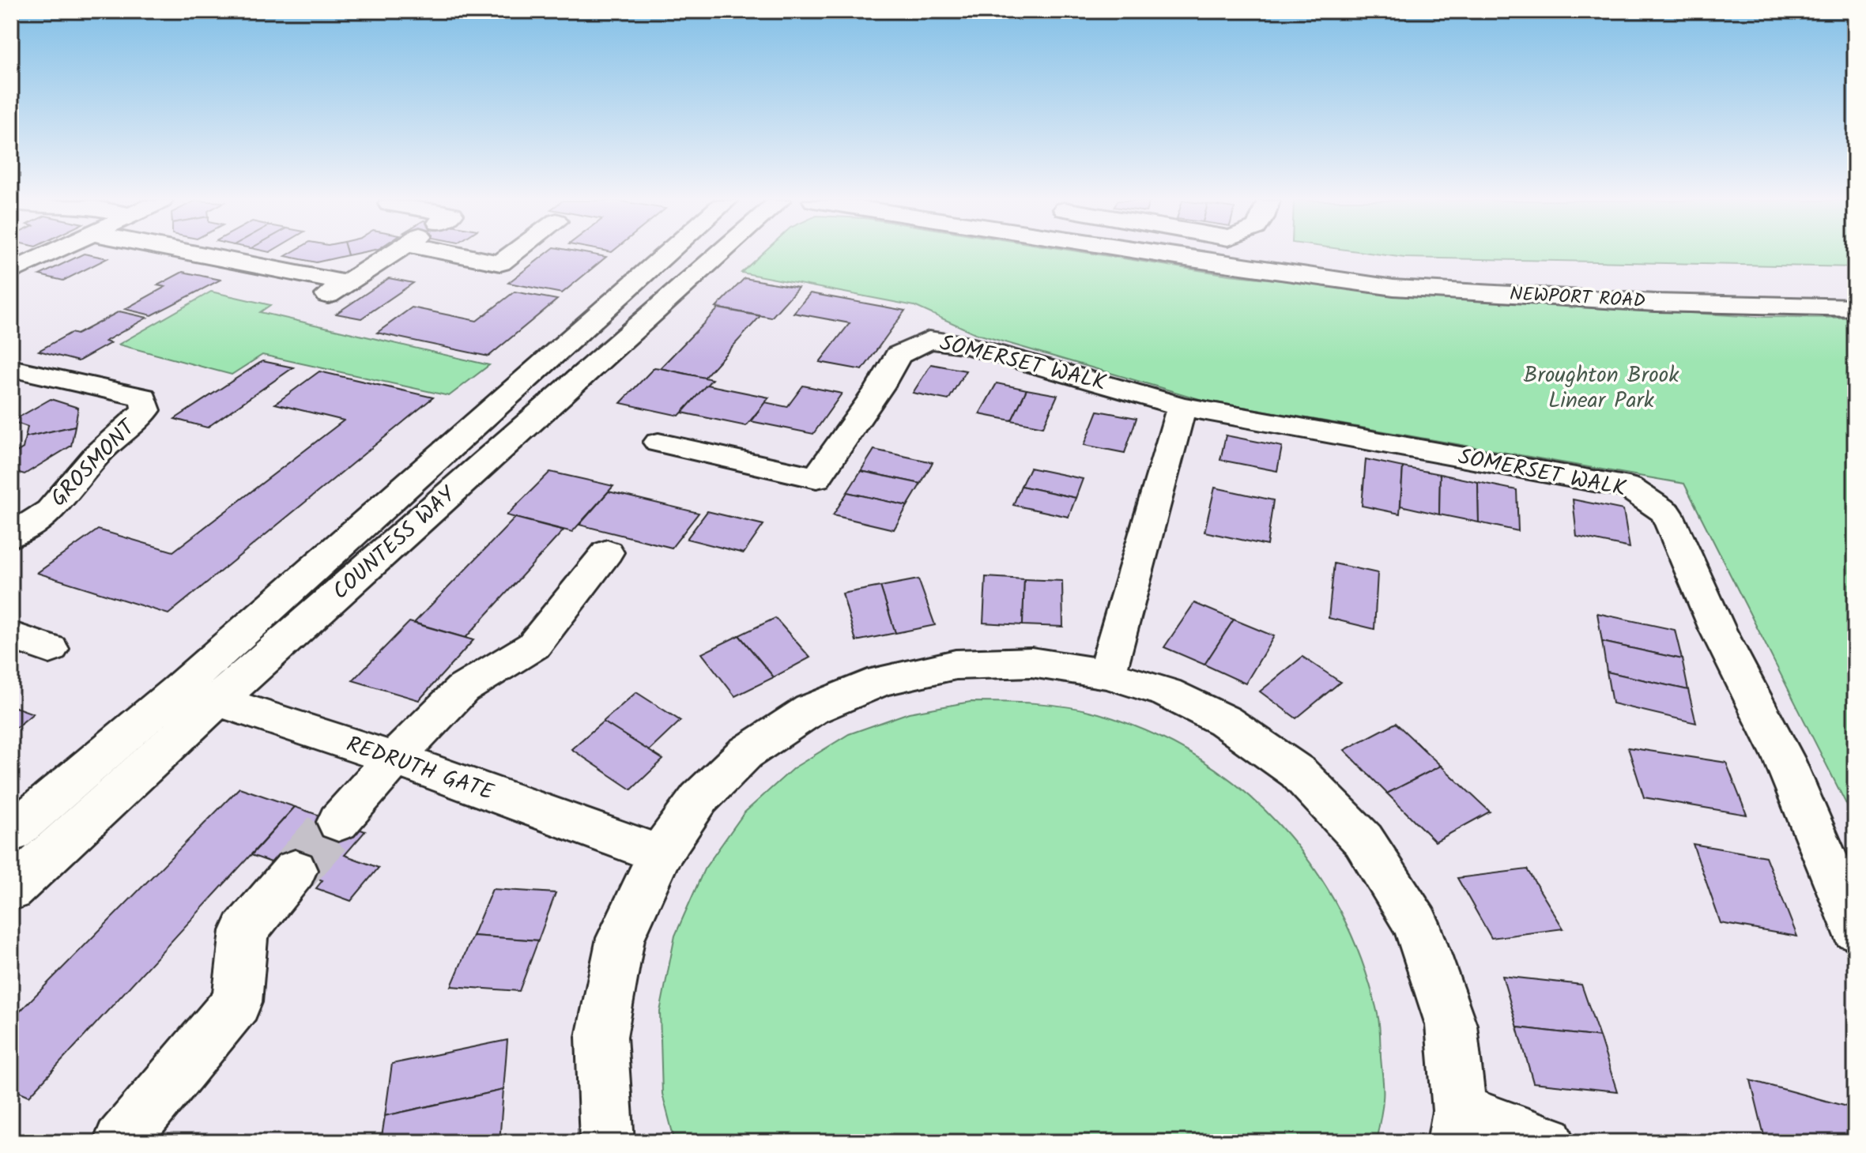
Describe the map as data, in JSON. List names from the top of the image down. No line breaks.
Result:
{"streets":{"street":["NEWPORT ROAD","SOMERSET WALK","GROSMONT","COUNTESS WAY","REDRUTH GATE"]},"crossings":[["COUNTESS WAY","REDRUTH GATE"]],"parks":["Broughton Brook Linear Park"]}
